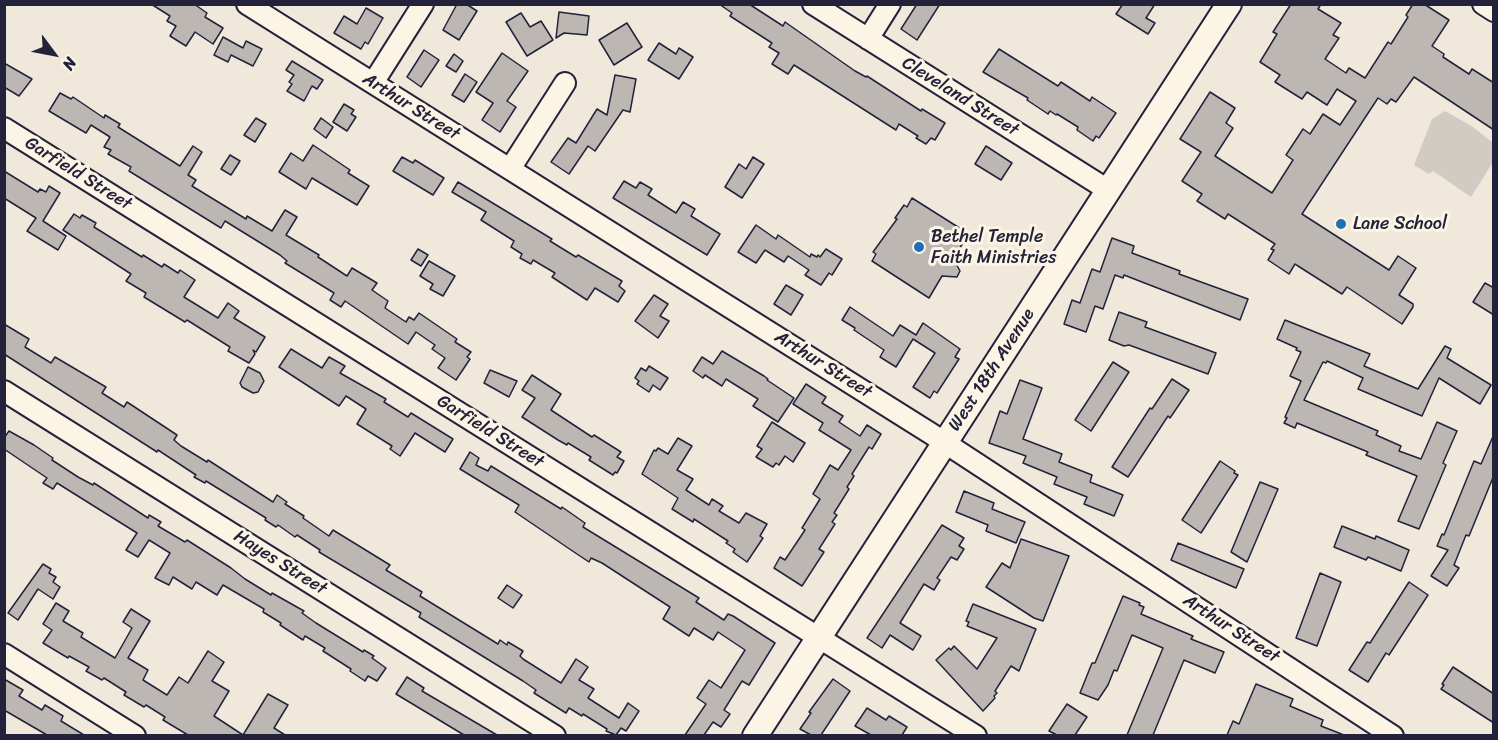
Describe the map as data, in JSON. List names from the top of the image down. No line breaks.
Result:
{"streets":{"main road":["West 18th Avenue"],"street":["Cleveland Street","Arthur Street","Garfield Street","Hayes Street"]},"crossings":[["Cleveland Street","West 18th Avenue"],["Arthur Street","West 18th Avenue"],["Garfield Street","West 18th Avenue"]],"places":["Lane School","Bethel Temple Faith Ministries"],"north":"bottom right"}
